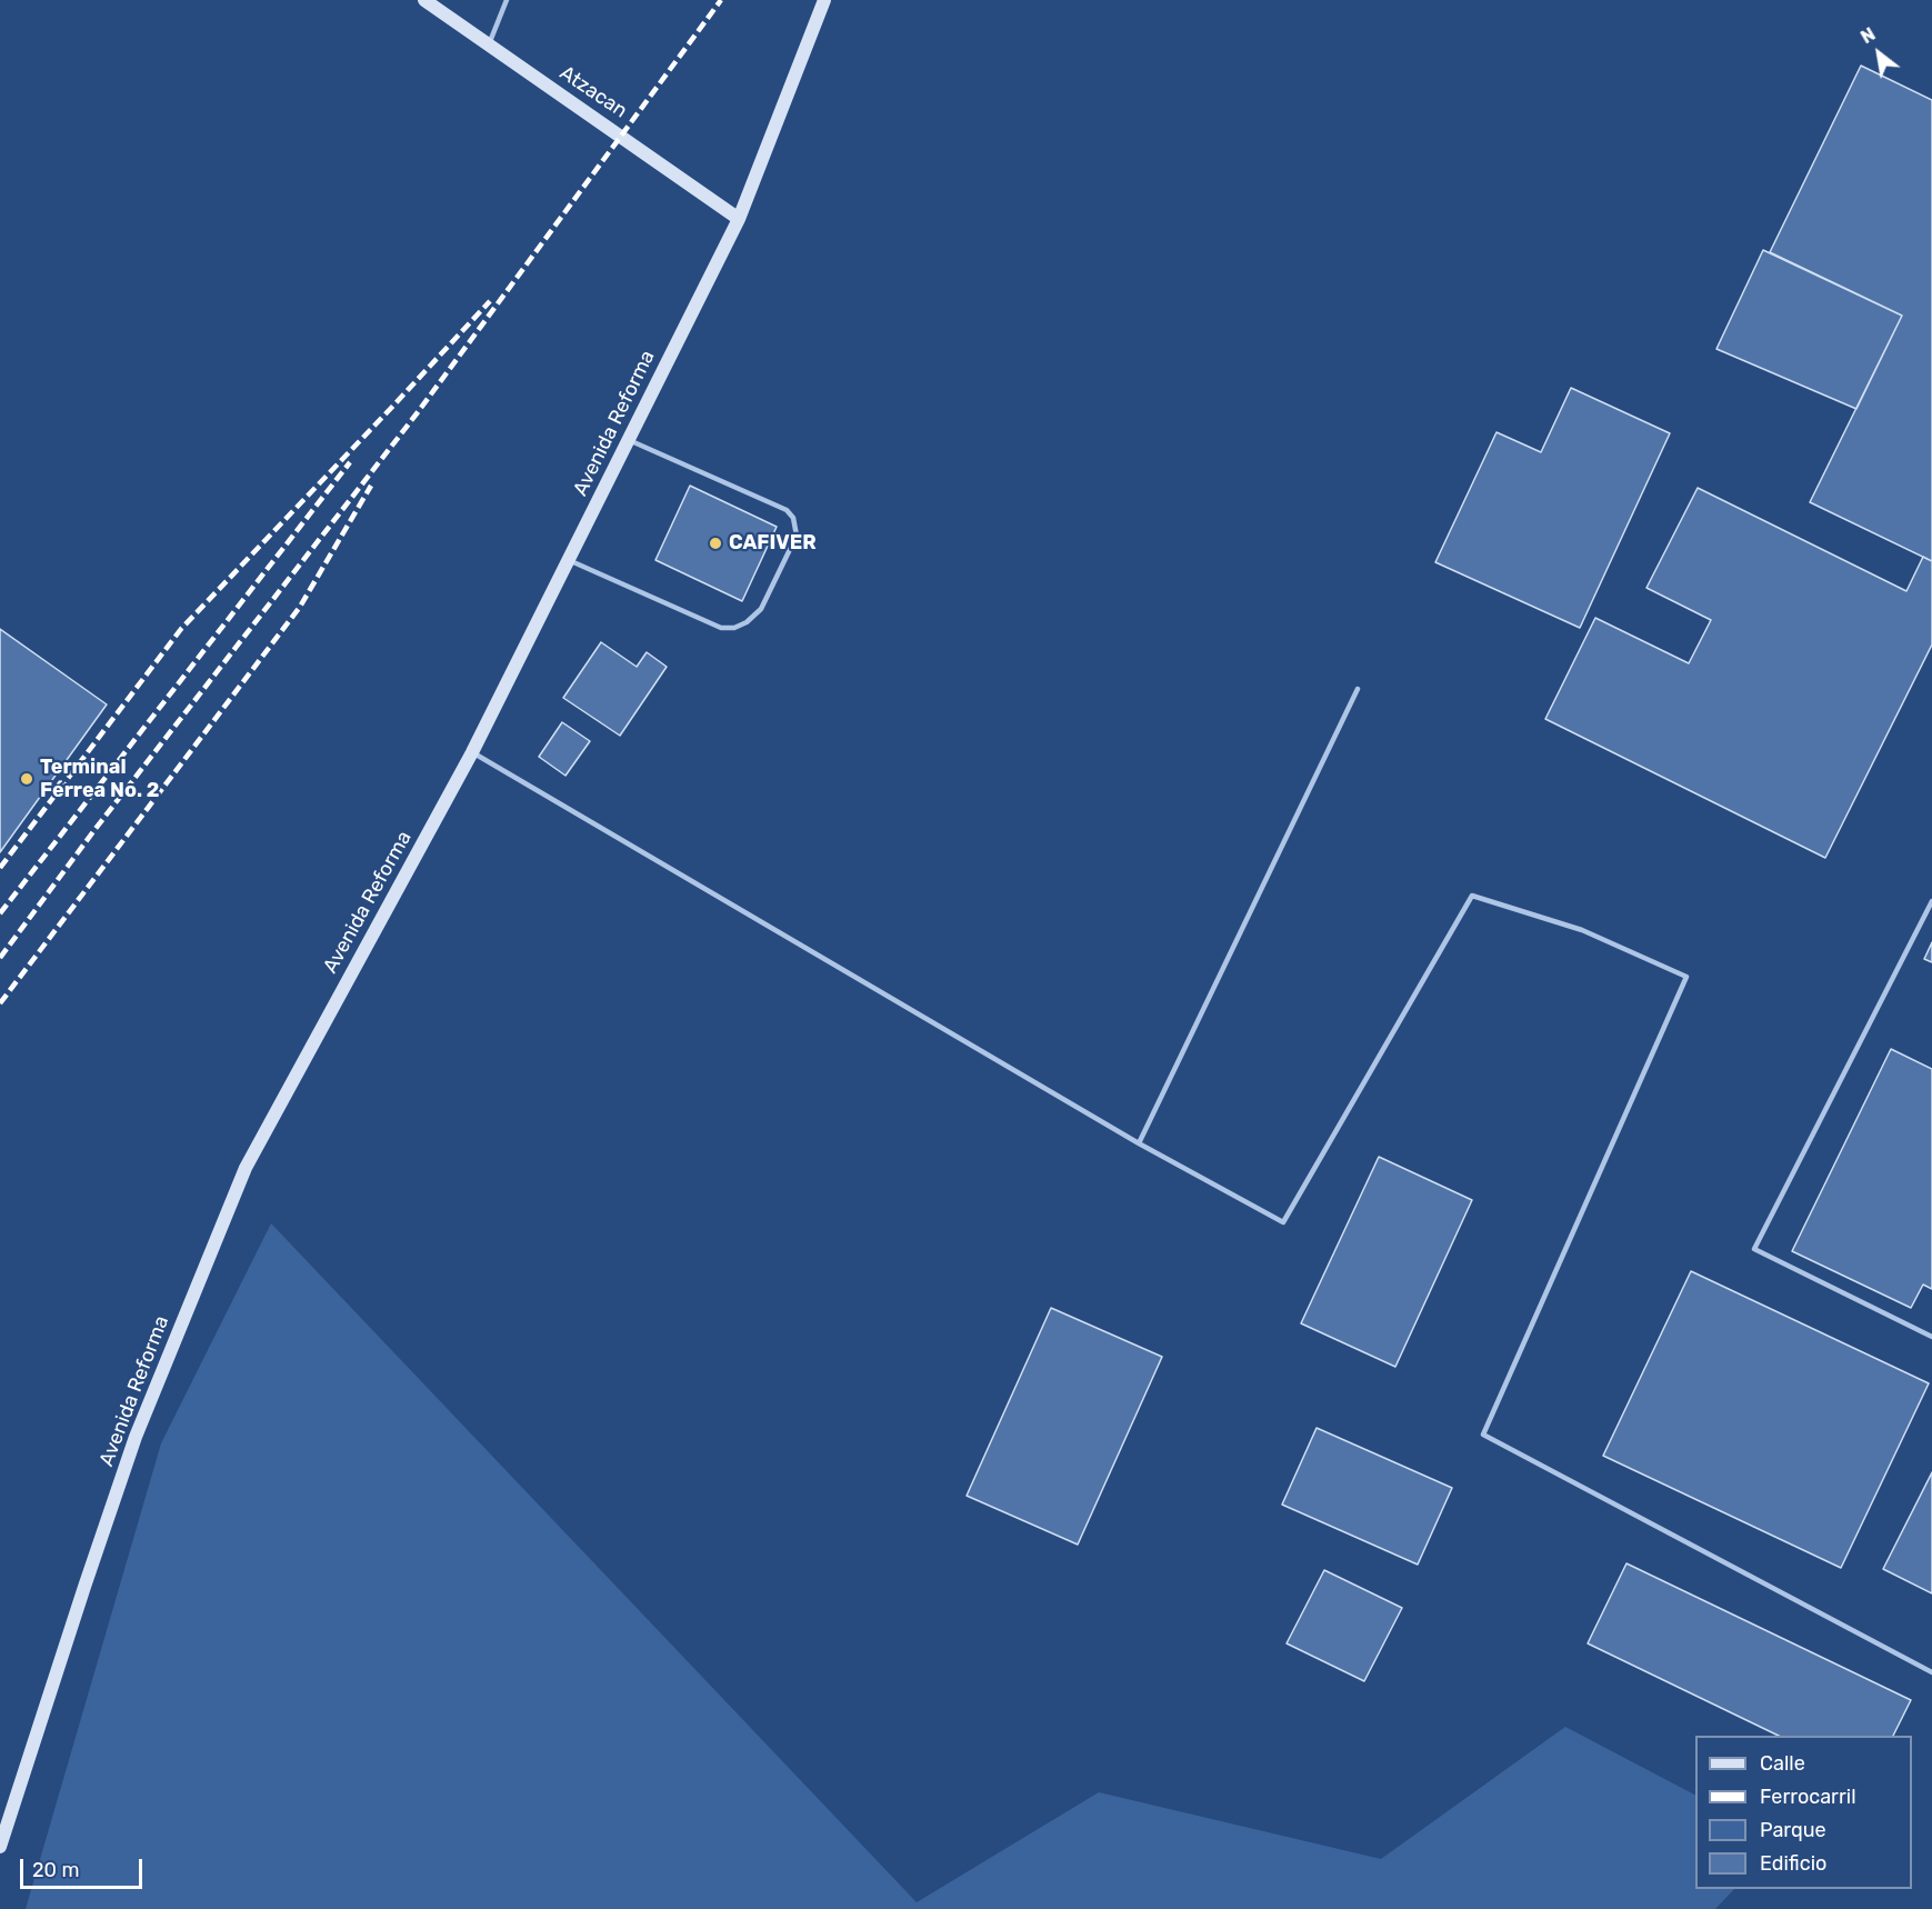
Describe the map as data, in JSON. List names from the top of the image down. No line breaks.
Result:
{"streets":{"street":["Atzacan","Avenida Reforma"]},"crossings":[["Atzacan","Avenida Reforma"]],"places":["CAFIVER","Terminal Férrea No. 2"],"legend":["Calle","Ferrocarril","Parque","Edificio"],"scale_bar":"20 m","north":"top left"}
